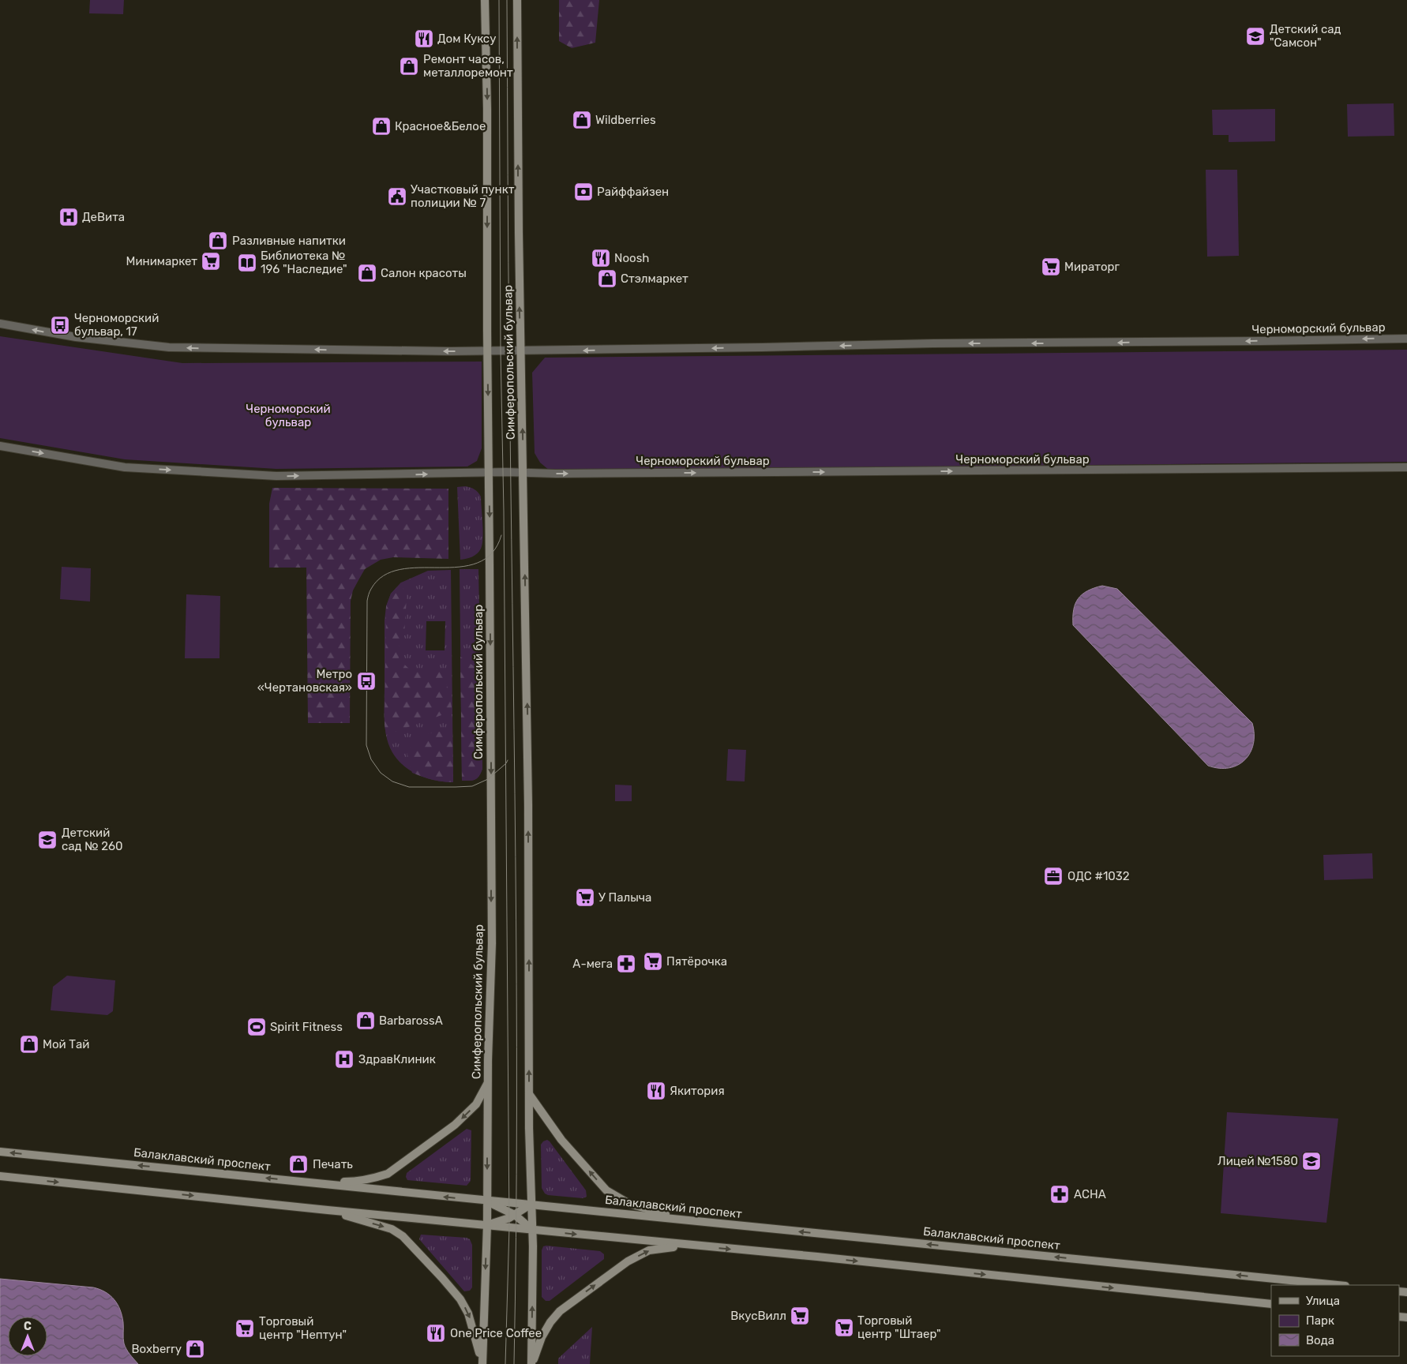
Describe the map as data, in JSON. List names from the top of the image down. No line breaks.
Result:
{"streets":{"main road":["Симферопольский бульвар","Балаклавский проспект"],"street":["Черноморский бульвар"]},"crossings":[["Черноморский бульвар","Симферопольский бульвар"],["Симферопольский бульвар","Балаклавский проспект"]],"parks":["Черноморский бульвар"],"places":{"school or university":["Детский сад \"Самсон\"","Детский сад № 260","Лицей №1580"],"restaurant":["Дом Куксу","Noosh","Якитория","One Price Coffee"],"shop":["Ремонт часов, металлоремонт","Wildberries","Красное&Белое","Разливные напитки","Салон красоты","Стэлмаркет","BarbarossA","Мой Тай","Печать","Boxberry"],"bank":["Райффайзен"],"public building":["Участковый пункт полиции № 7"],"hospital":["ДеВита","ЗдравКлиник"],"supermarket":["Минимаркет","Мираторг","У Палыча","Пятёрочка","ВкусВилл","Торговый центр \"Штаер\"","Торговый центр \"Нептун\""],"library":["Библиотека № 196 \"Наследие\""],"bus stop":["Черноморский бульвар, 17","Метро «Чертановская»"],"office":["ОДС #1032"],"pharmacy":["А-мега","АСНА"],"sports":["Spirit Fitness"]},"legend":["Улица","Парк","Вода"],"north":"top"}
